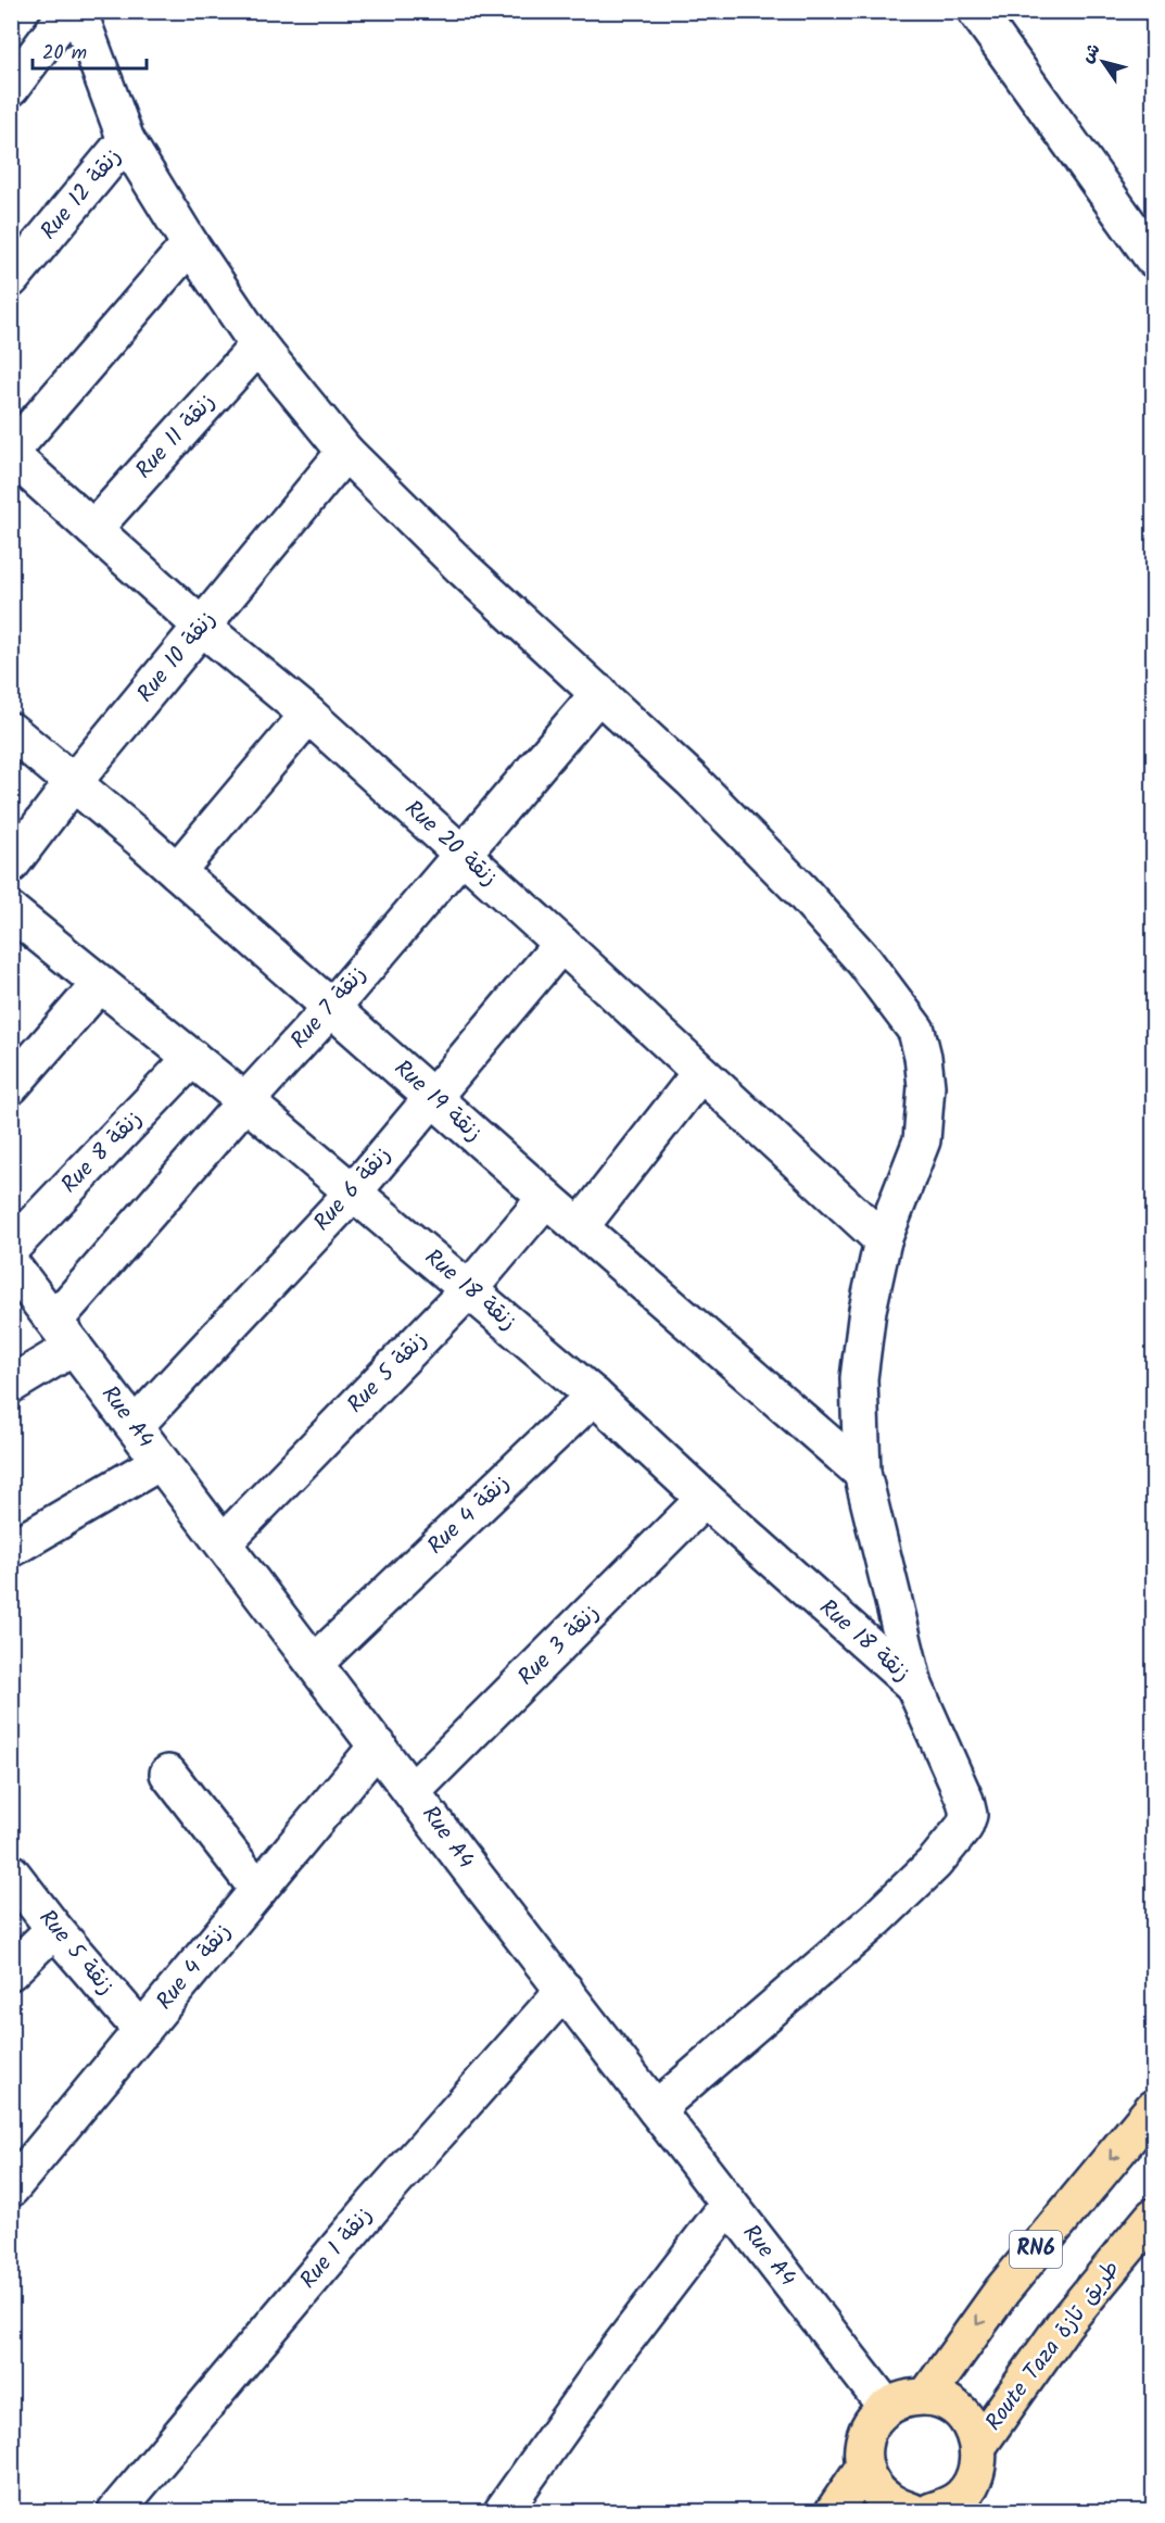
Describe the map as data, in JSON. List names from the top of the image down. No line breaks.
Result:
{"streets":{"highway":["RN6","Route Taza طريق تازة"],"street":["Rue 12 زنقة","Rue 11 زنقة","Rue 10 زنقة","Rue 20 زنقة","Rue 7 زنقة","Rue 19 زنقة","Rue 8 زنقة","Rue 6 زنقة","Rue 18 زنقة","Rue 5 زنقة","Rue A4","Rue 4 زنقة","Rue 3 زنقة","Rue 1 زنقة"]},"crossings":[["Rue 11 زنقة","Rue 20 زنقة"],["Rue 10 زنقة","Rue 20 زنقة"],["Rue 10 زنقة","Rue 19 زنقة"],["Rue 20 زنقة","Rue 7 زنقة"],["Rue 20 زنقة","Rue 6 زنقة"],["Rue 7 زنقة","Rue 19 زنقة"],["Rue 7 زنقة","Rue 18 زنقة"],["Rue 7 زنقة","Rue A4"],["Rue 19 زنقة","Rue 6 زنقة"],["Rue 19 زنقة","Rue 5 زنقة"],["Rue 8 زنقة","Rue 18 زنقة"],["Rue 6 زنقة","Rue 18 زنقة"],["Rue 6 زنقة","Rue A4"],["Rue 18 زنقة","Rue 5 زنقة"],["Rue 18 زنقة","Rue 4 زنقة"],["Rue 18 زنقة","Rue 3 زنقة"],["Rue 5 زنقة","Rue A4"],["Rue 5 زنقة","Rue 4 زنقة"],["Rue A4","Rue 4 زنقة"],["Rue A4","Rue 3 زنقة"],["Rue A4","Rue 1 زنقة"]],"scale_bar":"20 m","north":"top left"}
